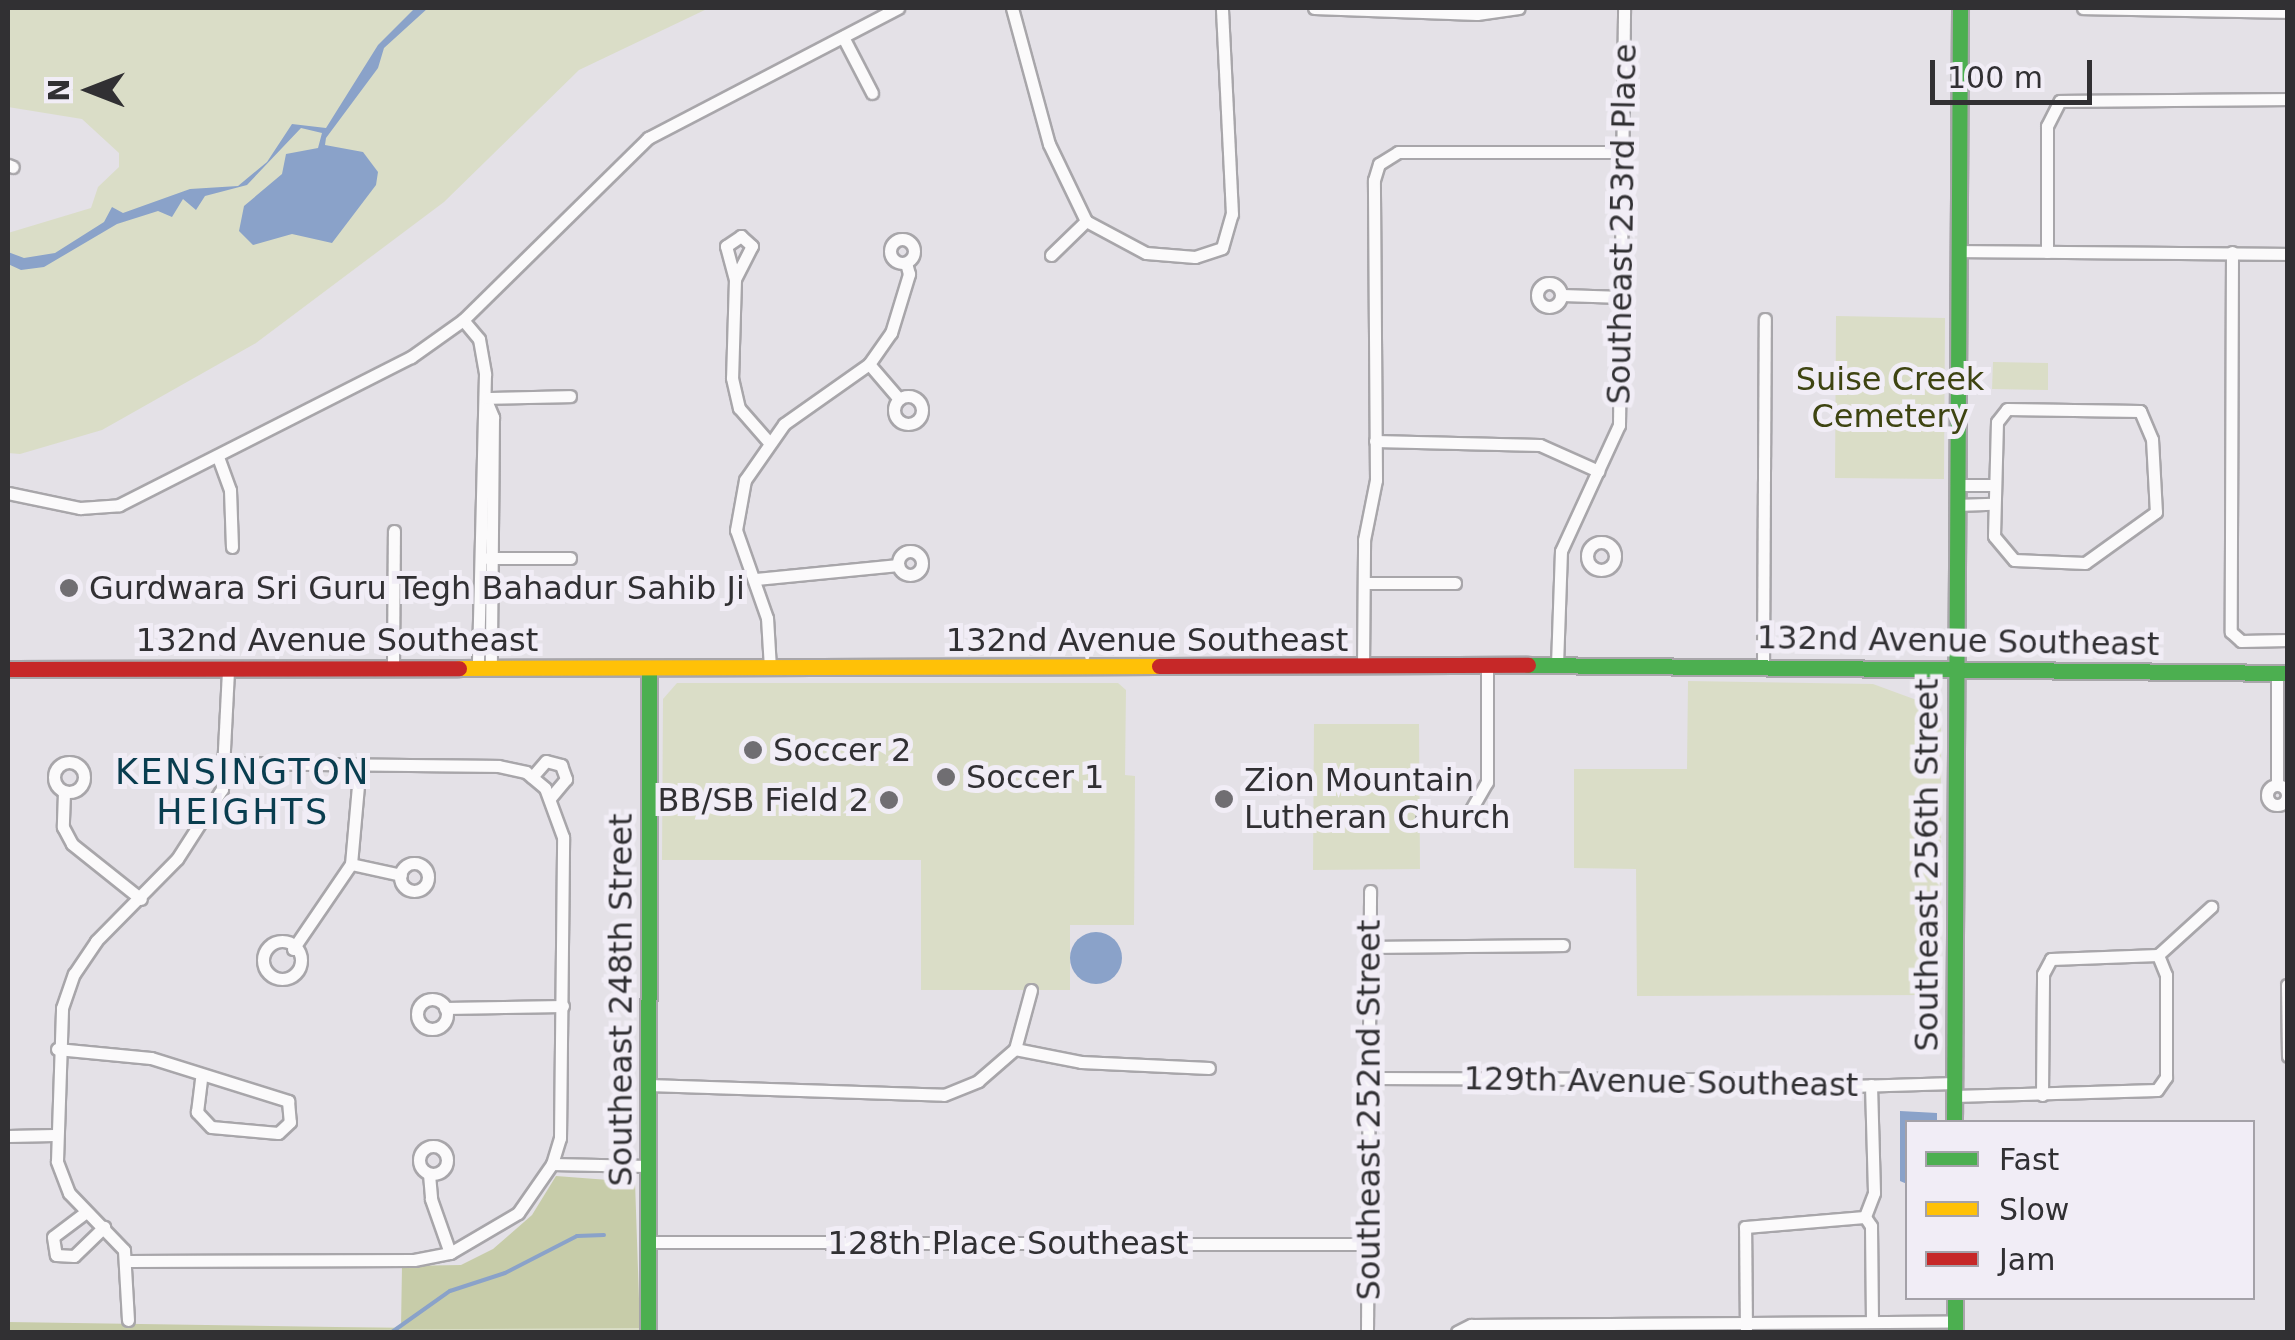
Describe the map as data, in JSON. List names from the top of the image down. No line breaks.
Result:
{"streets":{"main road":["132nd Avenue Southeast","Southeast 256th Street","Southeast 248th Street"],"street":["Southeast 253rd Place","129th Avenue Southeast","Southeast 252nd Street","128th Place Southeast"]},"crossings":[["Southeast 253rd Place","132nd Avenue Southeast"],["132nd Avenue Southeast","Southeast 256th Street"],["132nd Avenue Southeast","Southeast 248th Street"],["Southeast 256th Street","129th Avenue Southeast"],["Southeast 248th Street","128th Place Southeast"],["129th Avenue Southeast","Southeast 252nd Street"],["Southeast 252nd Street","128th Place Southeast"]],"districts":["KENSINGTON HEIGHTS"],"parks":["Suise Creek Cemetery"],"places":["Gurdwara Sri Guru Tegh Bahadur Sahib Ji","Soccer 2","Soccer 1","Zion Mountain Lutheran Church","BB/SB Field 2"],"legend":["Fast","Slow","Jam"],"scale_bar":"100 m","north":"left"}
